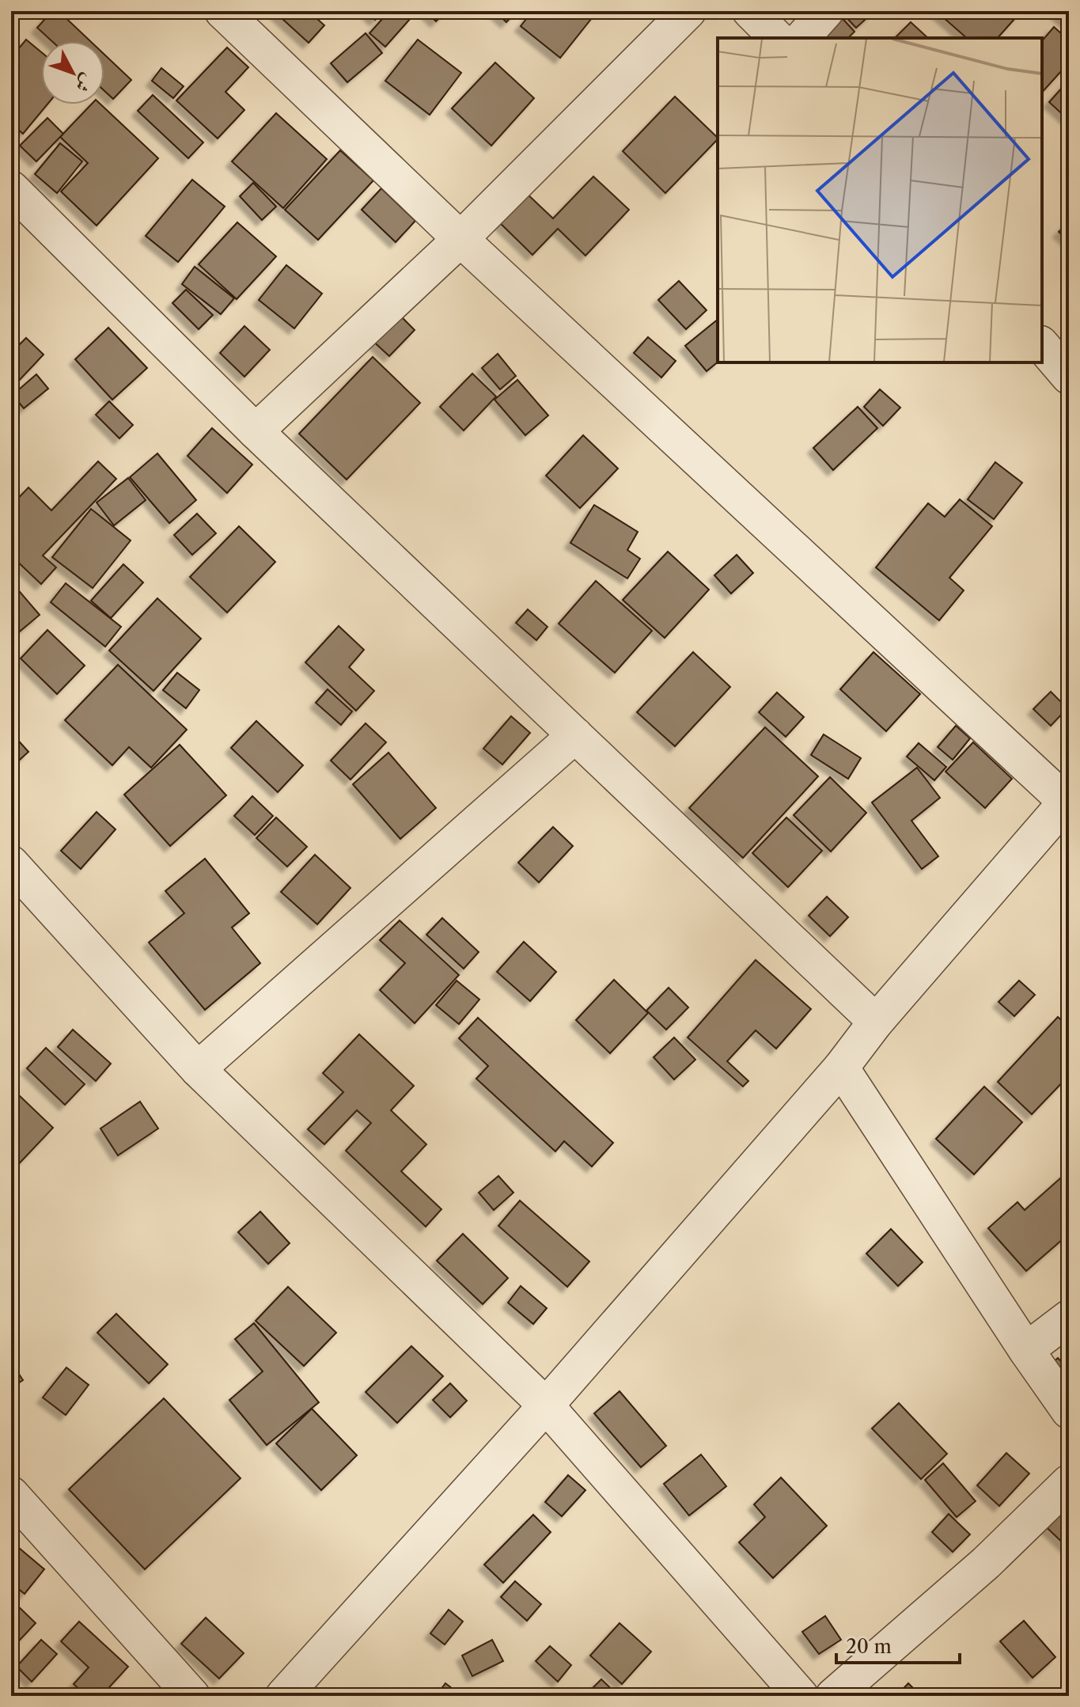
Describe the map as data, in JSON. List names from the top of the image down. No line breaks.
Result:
{"scale_bar":"20 m","north":"bottom right"}
